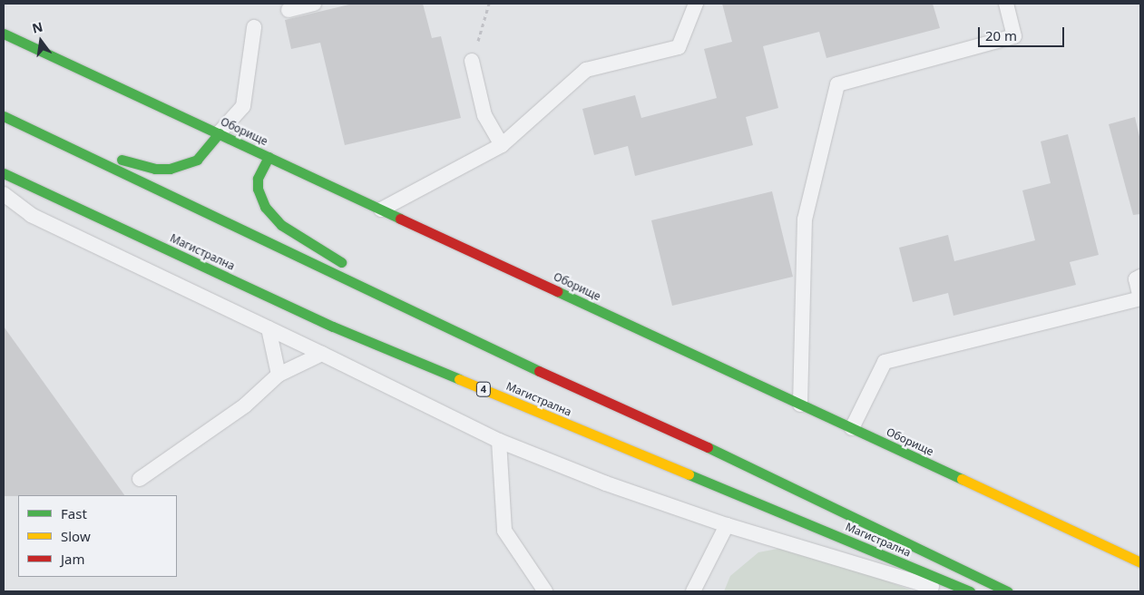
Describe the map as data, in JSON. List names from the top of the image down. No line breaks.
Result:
{"streets":{"main road":["Оборище","Магистрална","4"]},"legend":["Fast","Slow","Jam"],"scale_bar":"20 m","north":"top"}
